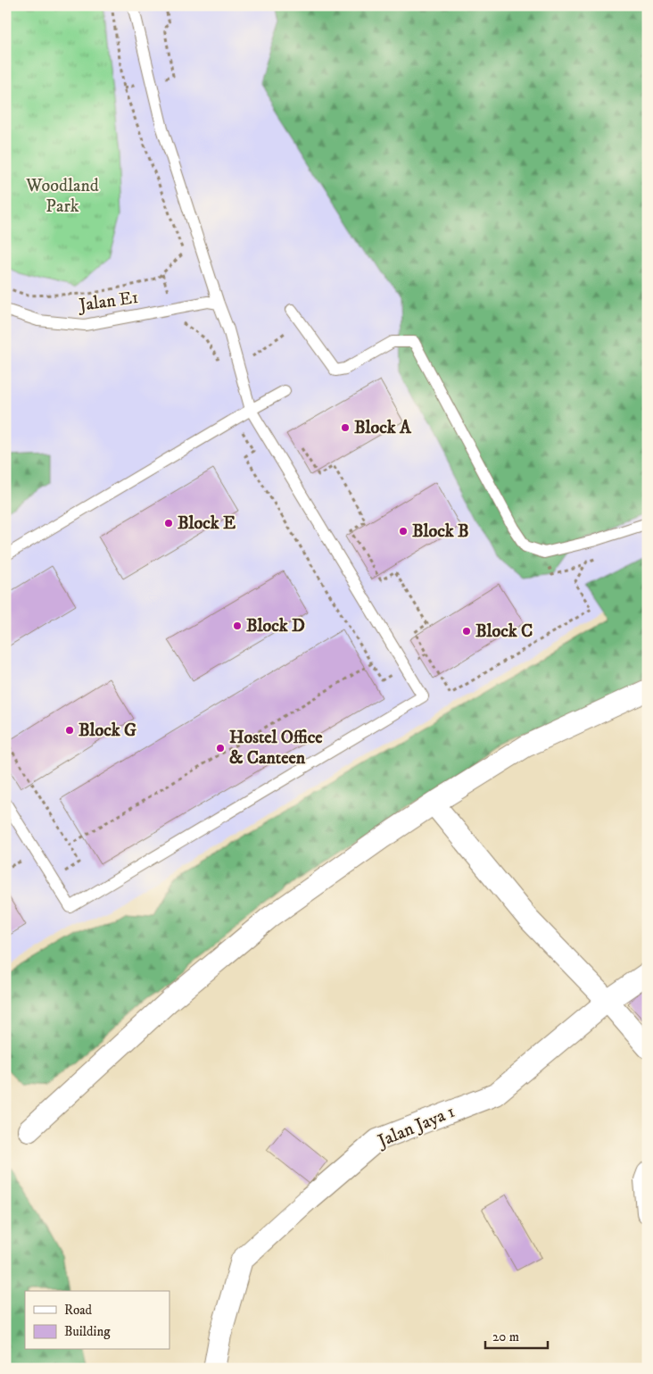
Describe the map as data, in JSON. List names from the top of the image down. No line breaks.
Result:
{"streets":{"street":["Jalan Jaya 1"],"lane":["Jalan E1"]},"parks":["Woodland Park"],"places":["Block A","Block E","Block B","Block D","Block C","Block G","Hostel Office & Canteen"],"legend":["Road","Building"],"scale_bar":"20 m"}
